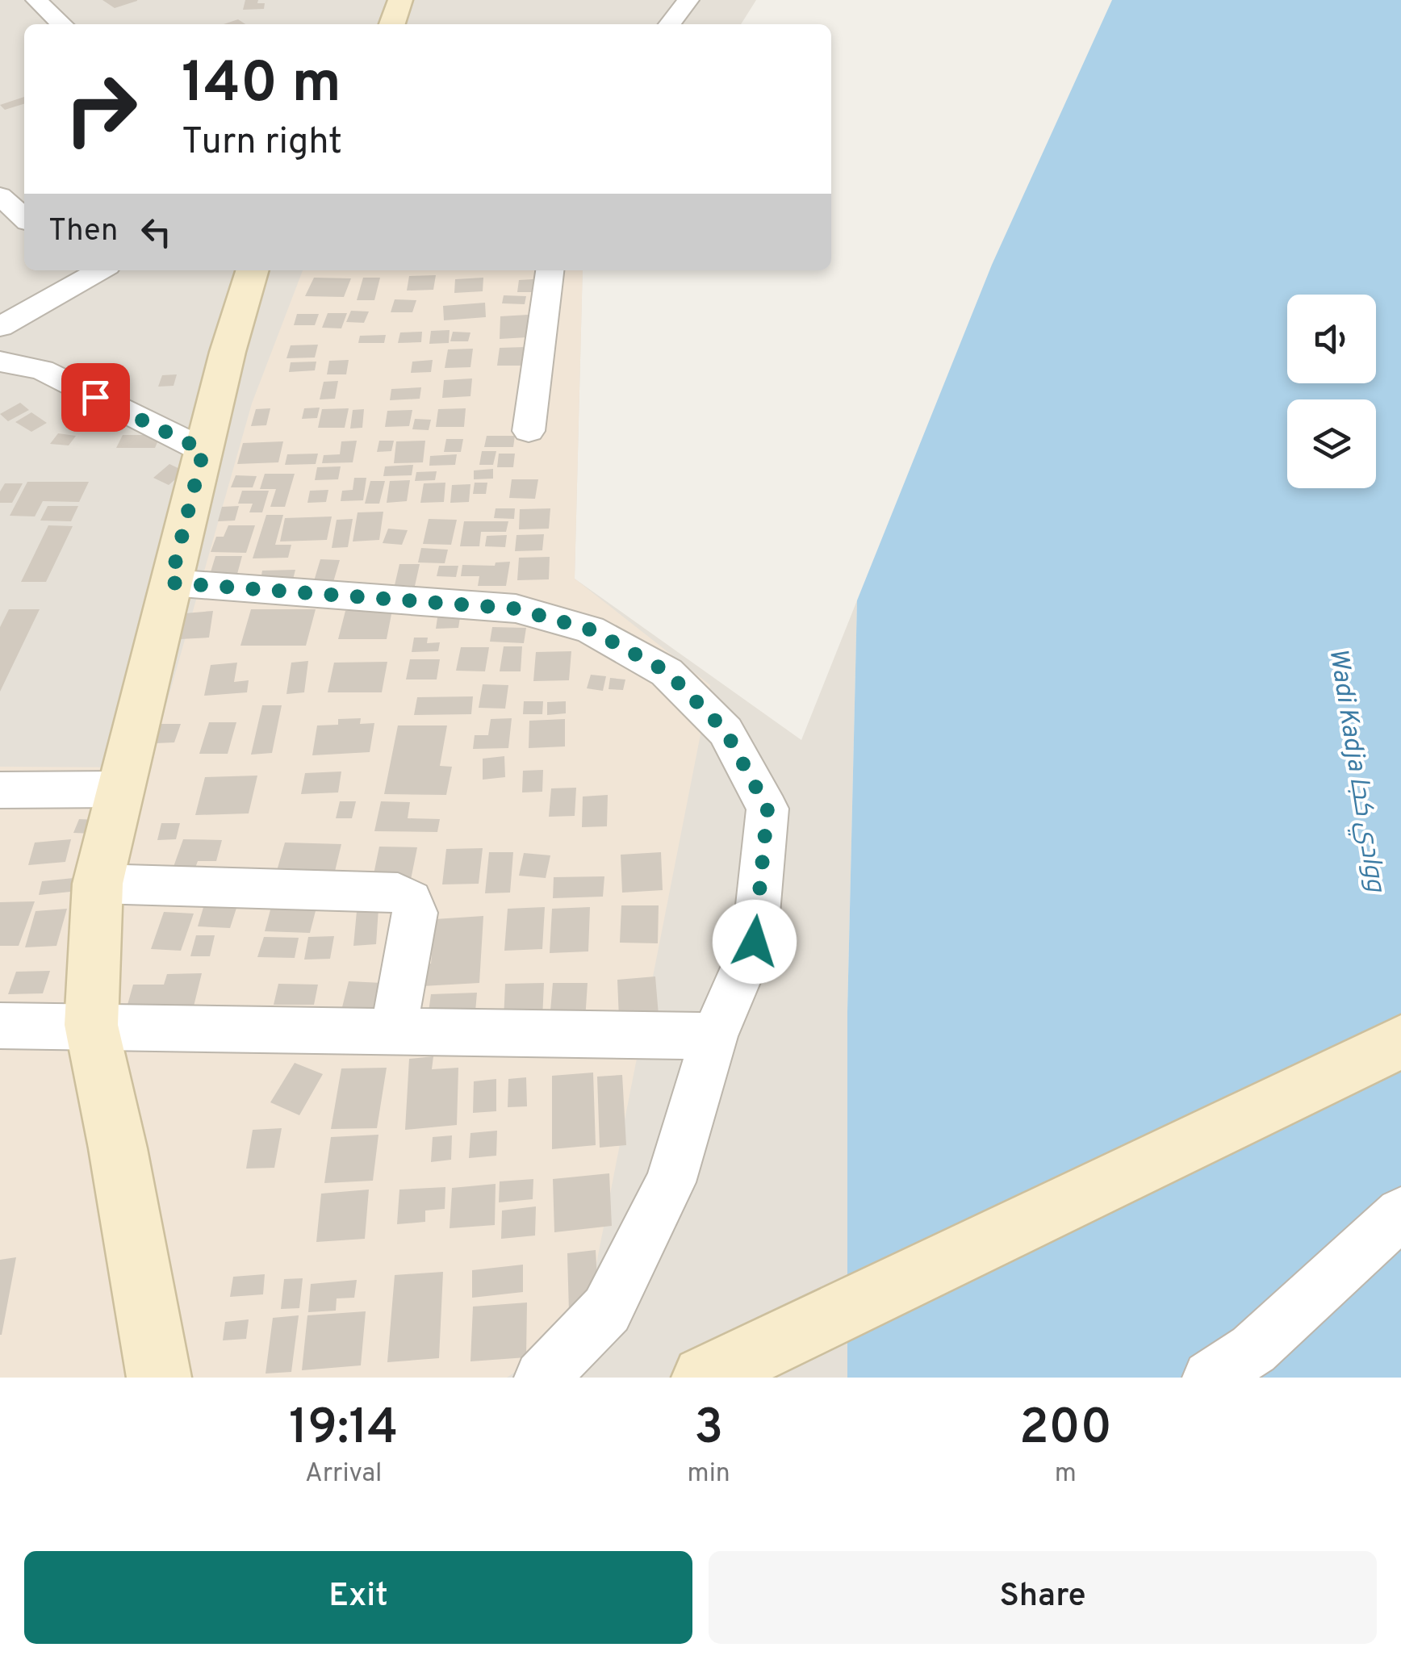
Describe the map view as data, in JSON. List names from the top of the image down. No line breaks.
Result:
{"water":["Wadi Kadja ووادي كجا"],"page":{"turn":["140 m","Turn right"],"then":"Then","eta":["19:14","Arrival","3","min","200","m"],"buttons":["Exit","Share"]}}
